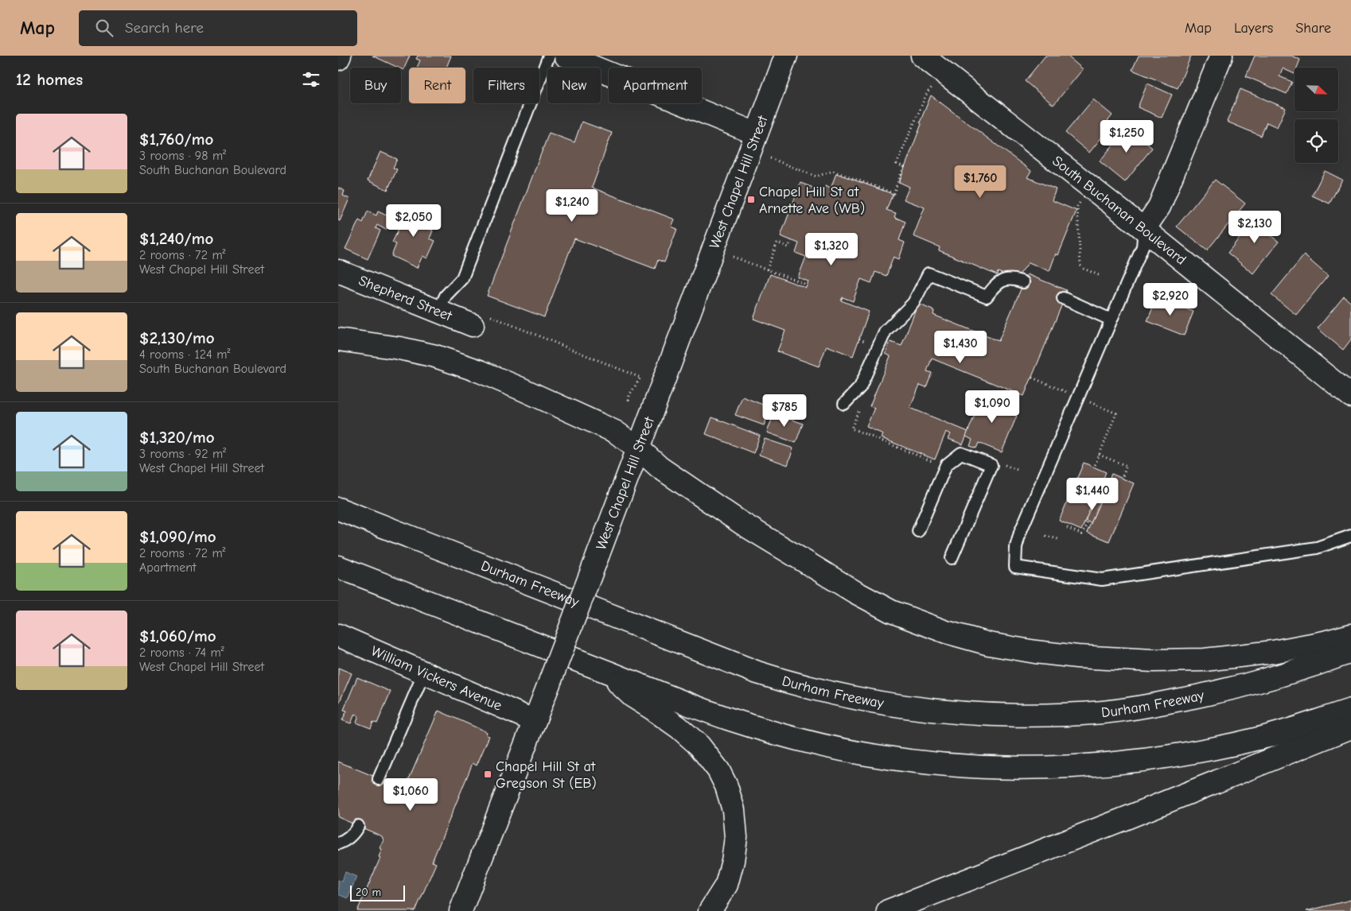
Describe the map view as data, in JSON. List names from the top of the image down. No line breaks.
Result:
{"streets":{"main road":["West Chapel Hill Street","South Buchanan Boulevard","Shepherd Street","Durham Freeway","William Vickers Avenue"]},"crossings":[["West Chapel Hill Street","William Vickers Avenue"]],"places":{"transit":["Chapel Hill St at Arnette Ave (WB)","Chapel Hill St at Gregson St (EB)"]},"scale_bar":"20 m","north":"bottom right","page":{"header":"Map","search":"Search here","nav":["Map","Layers","Share"],"heading":"12 homes","chip":["Buy","Rent","Filters","New","Apartment"],"list":[{"name":"$1,760/mo","note":"3 rooms · 98 m² · South Buchanan Boulevard"},{"name":"$1,240/mo","note":"2 rooms · 72 m² · West Chapel Hill Street"},{"name":"$2,130/mo","note":"4 rooms · 124 m² · South Buchanan Boulevard"},{"name":"$1,320/mo","note":"3 rooms · 92 m² · West Chapel Hill Street"},{"name":"$1,090/mo","note":"2 rooms · 72 m² · Apartment"},{"name":"$1,060/mo","note":"2 rooms · 74 m² · West Chapel Hill Street"}],"price":["$1,250","$1,760","$1,240","$2,050","$2,130","$1,320","$2,920","$1,430","$1,090","$785","$1,440","$1,060"],"scale":"20 m"}}
